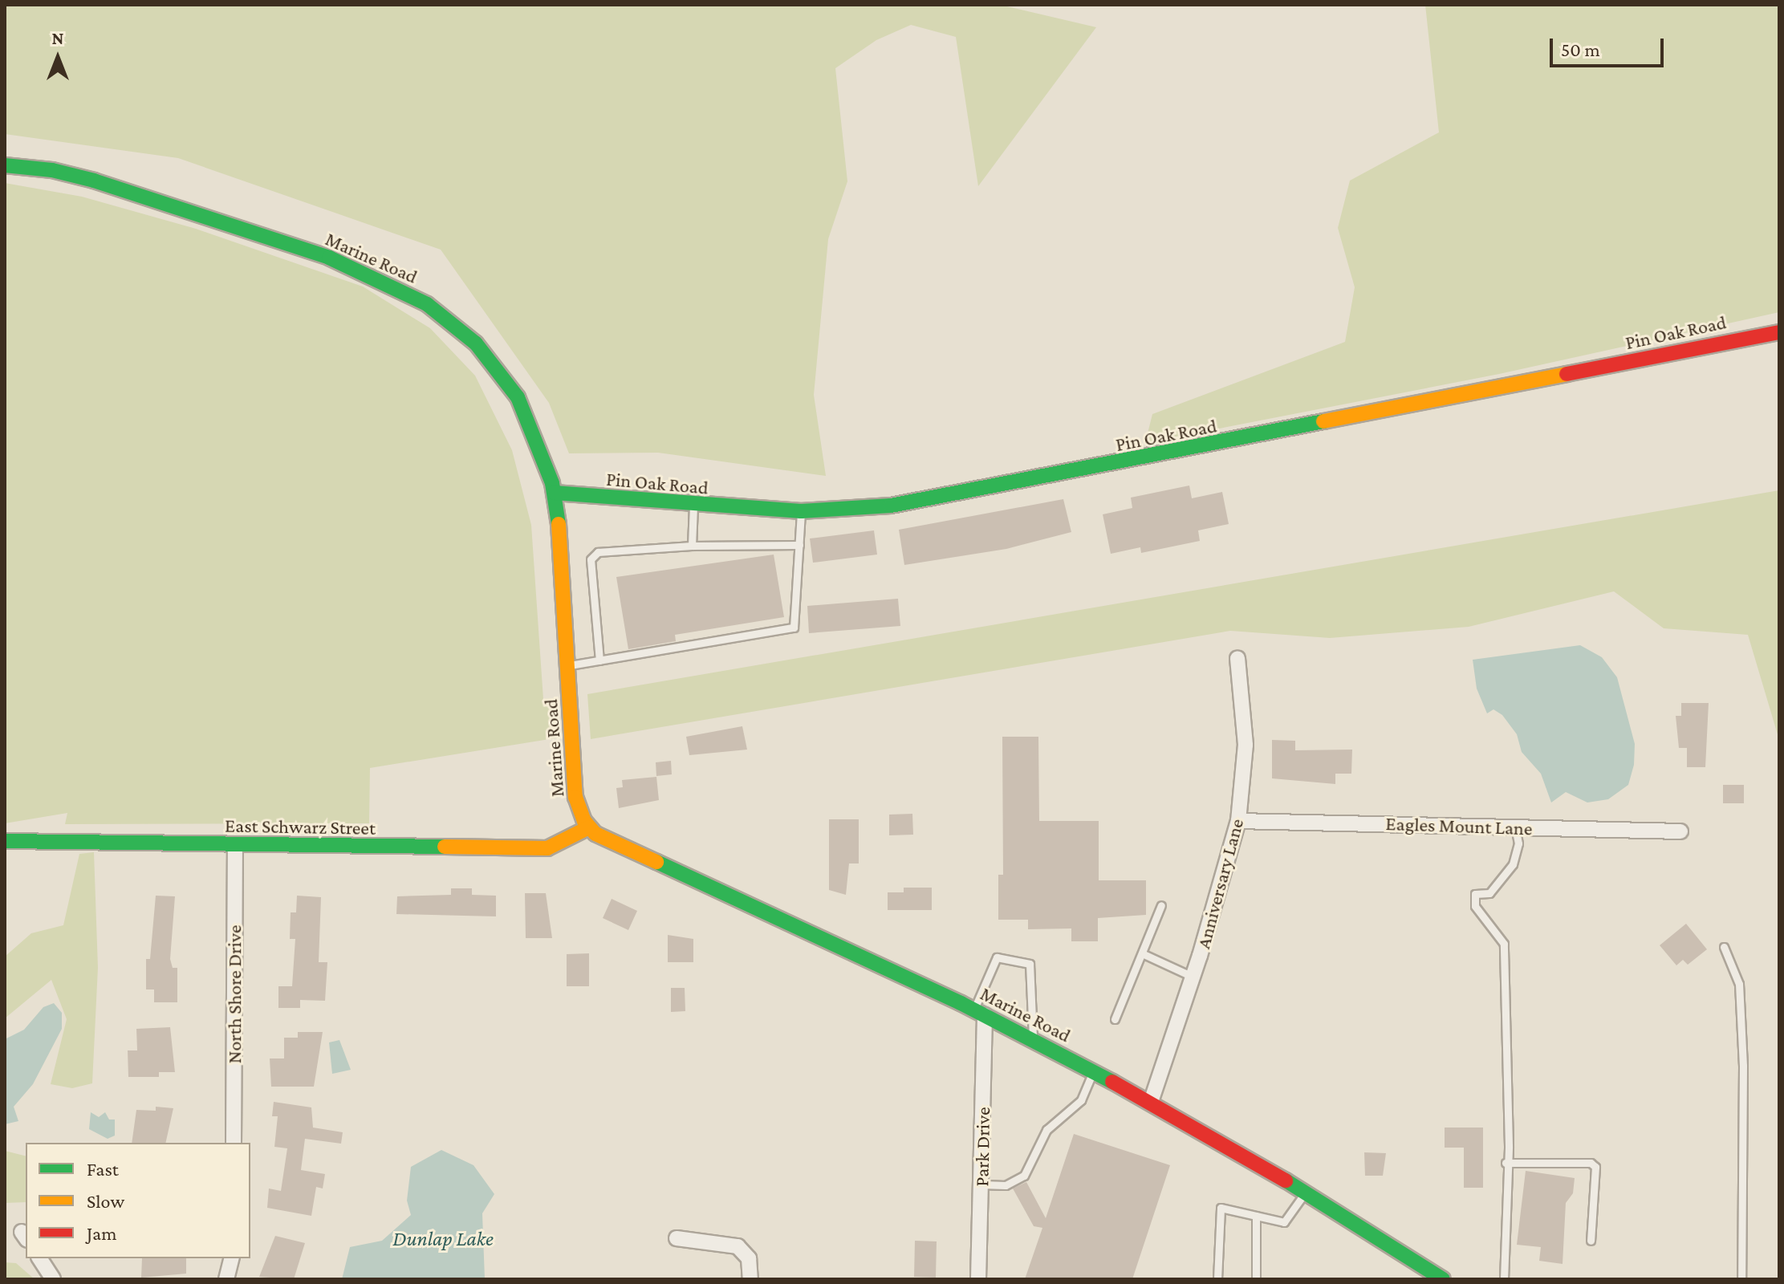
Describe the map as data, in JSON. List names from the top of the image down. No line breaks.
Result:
{"streets":{"main road":["Marine Road","Pin Oak Road","East Schwarz Street"],"street":["Eagles Mount Lane","Anniversary Lane","North Shore Drive","Park Drive"]},"crossings":[["Marine Road","Pin Oak Road"],["Marine Road","East Schwarz Street"],["Marine Road","Anniversary Lane"],["Marine Road","Park Drive"],["Eagles Mount Lane","Anniversary Lane"],["East Schwarz Street","North Shore Drive"]],"water":["Dunlap Lake"],"legend":["Fast","Slow","Jam"],"scale_bar":"50 m","north":"top"}
